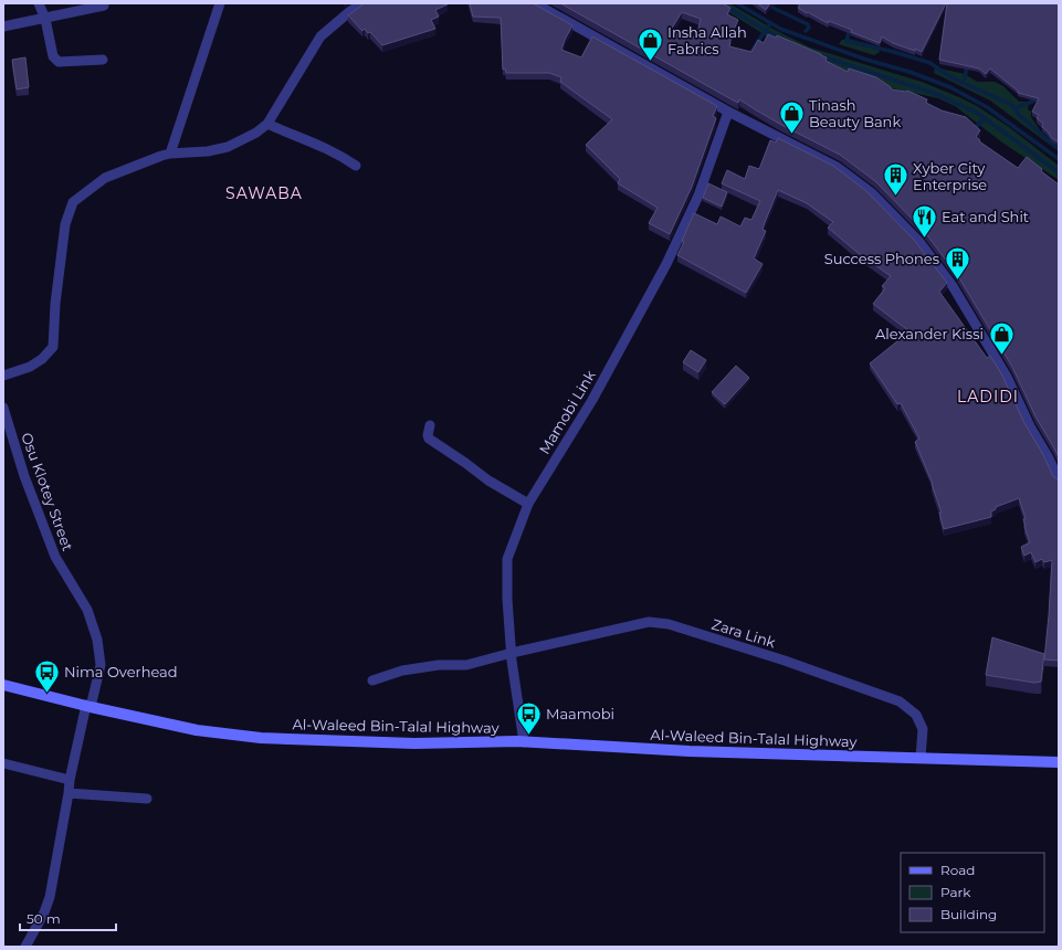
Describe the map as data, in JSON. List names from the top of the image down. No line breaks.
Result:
{"streets":{"street":["Mamobi Link","Osu Klotey Street","Zara Link","Al-Waleed Bin-Talal Highway"]},"crossings":[["Mamobi Link","Zara Link"],["Mamobi Link","Al-Waleed Bin-Talal Highway"],["Osu Klotey Street","Al-Waleed Bin-Talal Highway"],["Zara Link","Al-Waleed Bin-Talal Highway"]],"districts":["SAWABA","LADIDI"],"places":{"shop":["Insha Allah Fabrics","Tinash Beauty Bank","Alexander Kissi"],"building":["Xyber City Enterprise","Success Phones"],"restaurant":["Eat and Shit"],"bus stop":["Nima Overhead","Maamobi"]},"legend":["Road","Park","Building"],"scale_bar":"50 m"}
